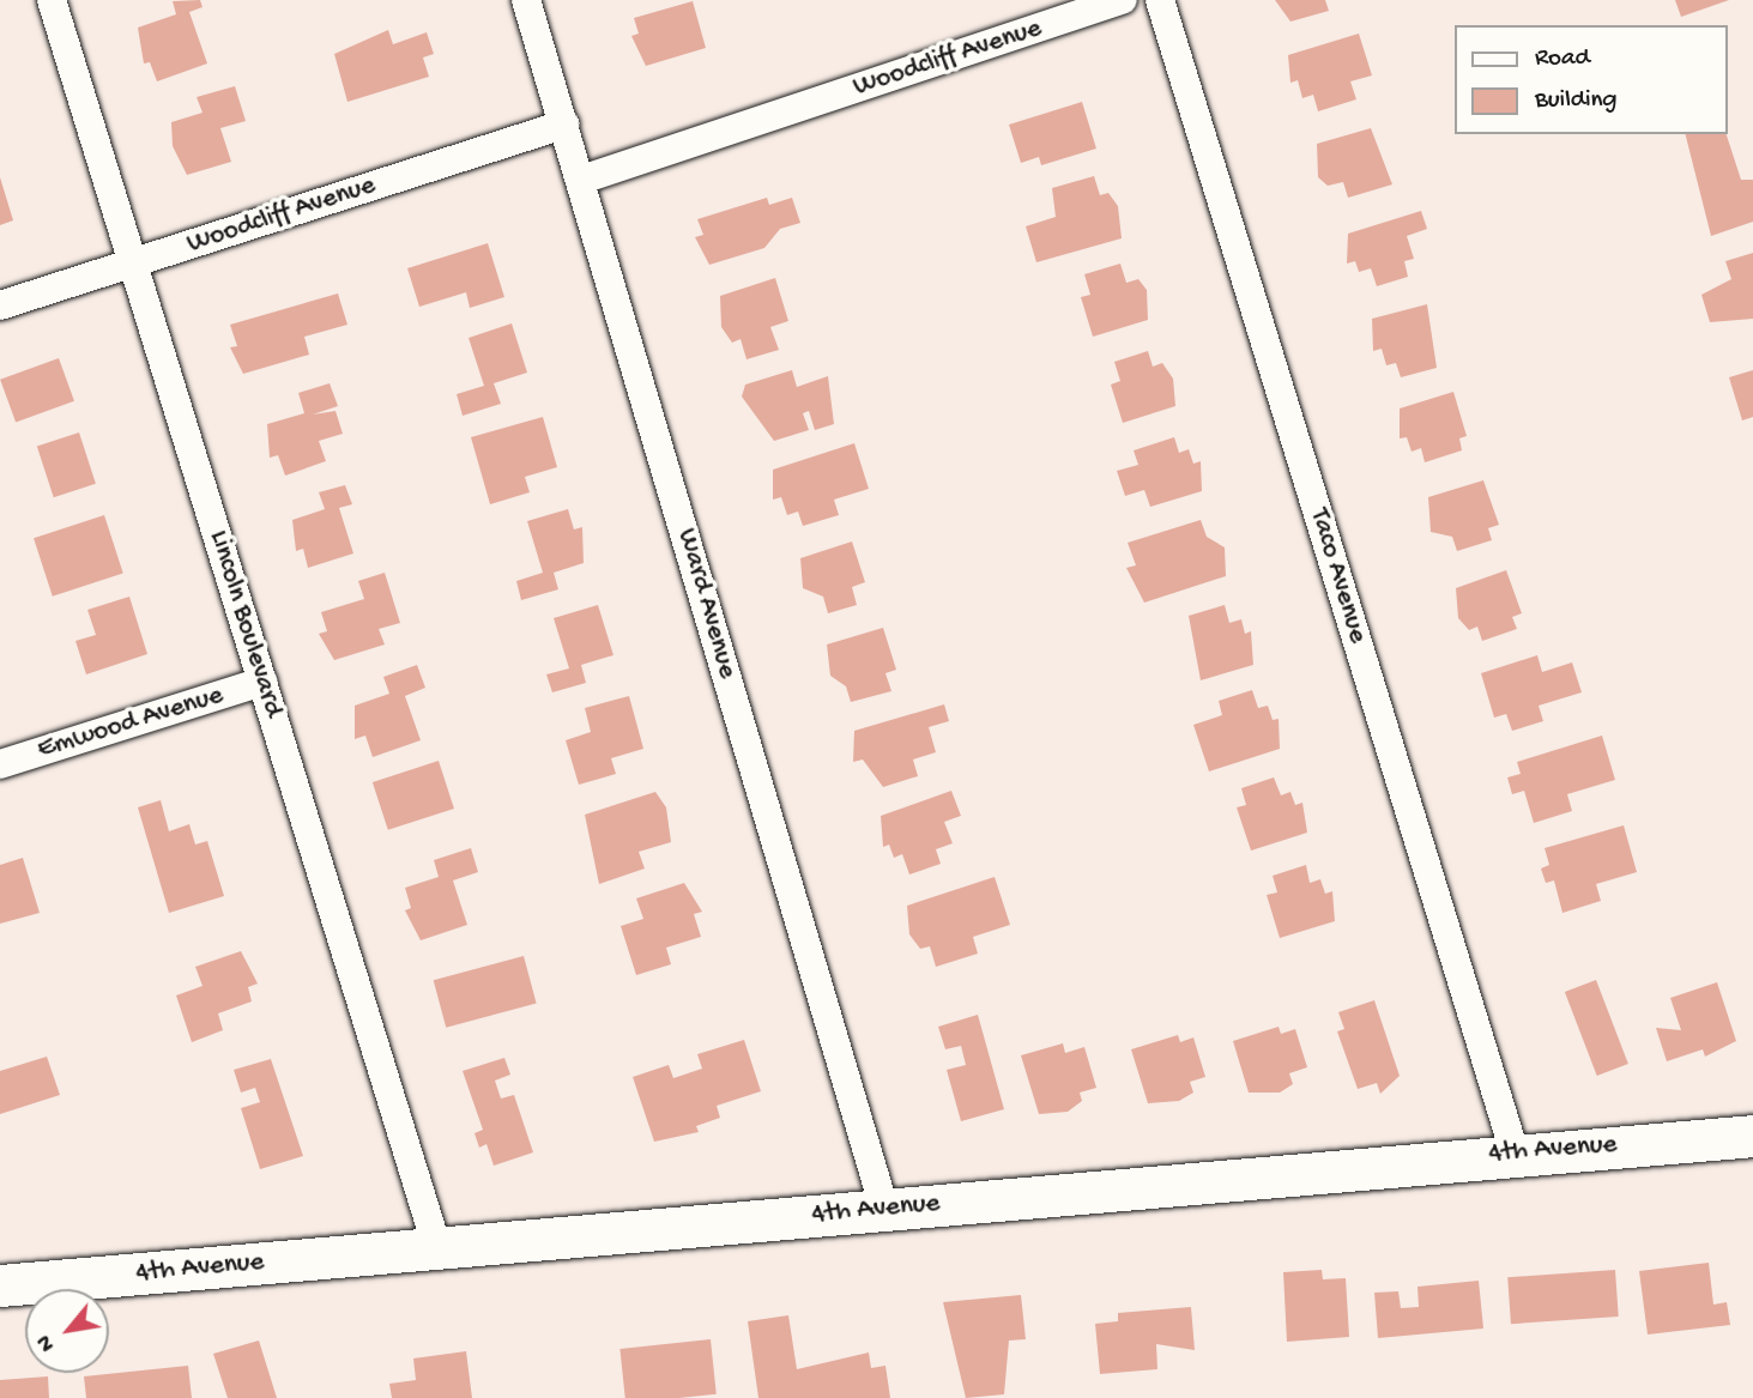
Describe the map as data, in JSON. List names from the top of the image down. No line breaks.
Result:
{"streets":{"main road":["4th Avenue"],"street":["Woodcliff Avenue","Taco Avenue","Ward Avenue","Lincoln Boulevard","Emwood Avenue"]},"crossings":[["Woodcliff Avenue","Ward Avenue"],["Woodcliff Avenue","Lincoln Boulevard"],["Taco Avenue","4th Avenue"],["Ward Avenue","4th Avenue"],["Lincoln Boulevard","Emwood Avenue"],["Lincoln Boulevard","4th Avenue"]],"legend":["Road","Building"],"north":"bottom left"}
